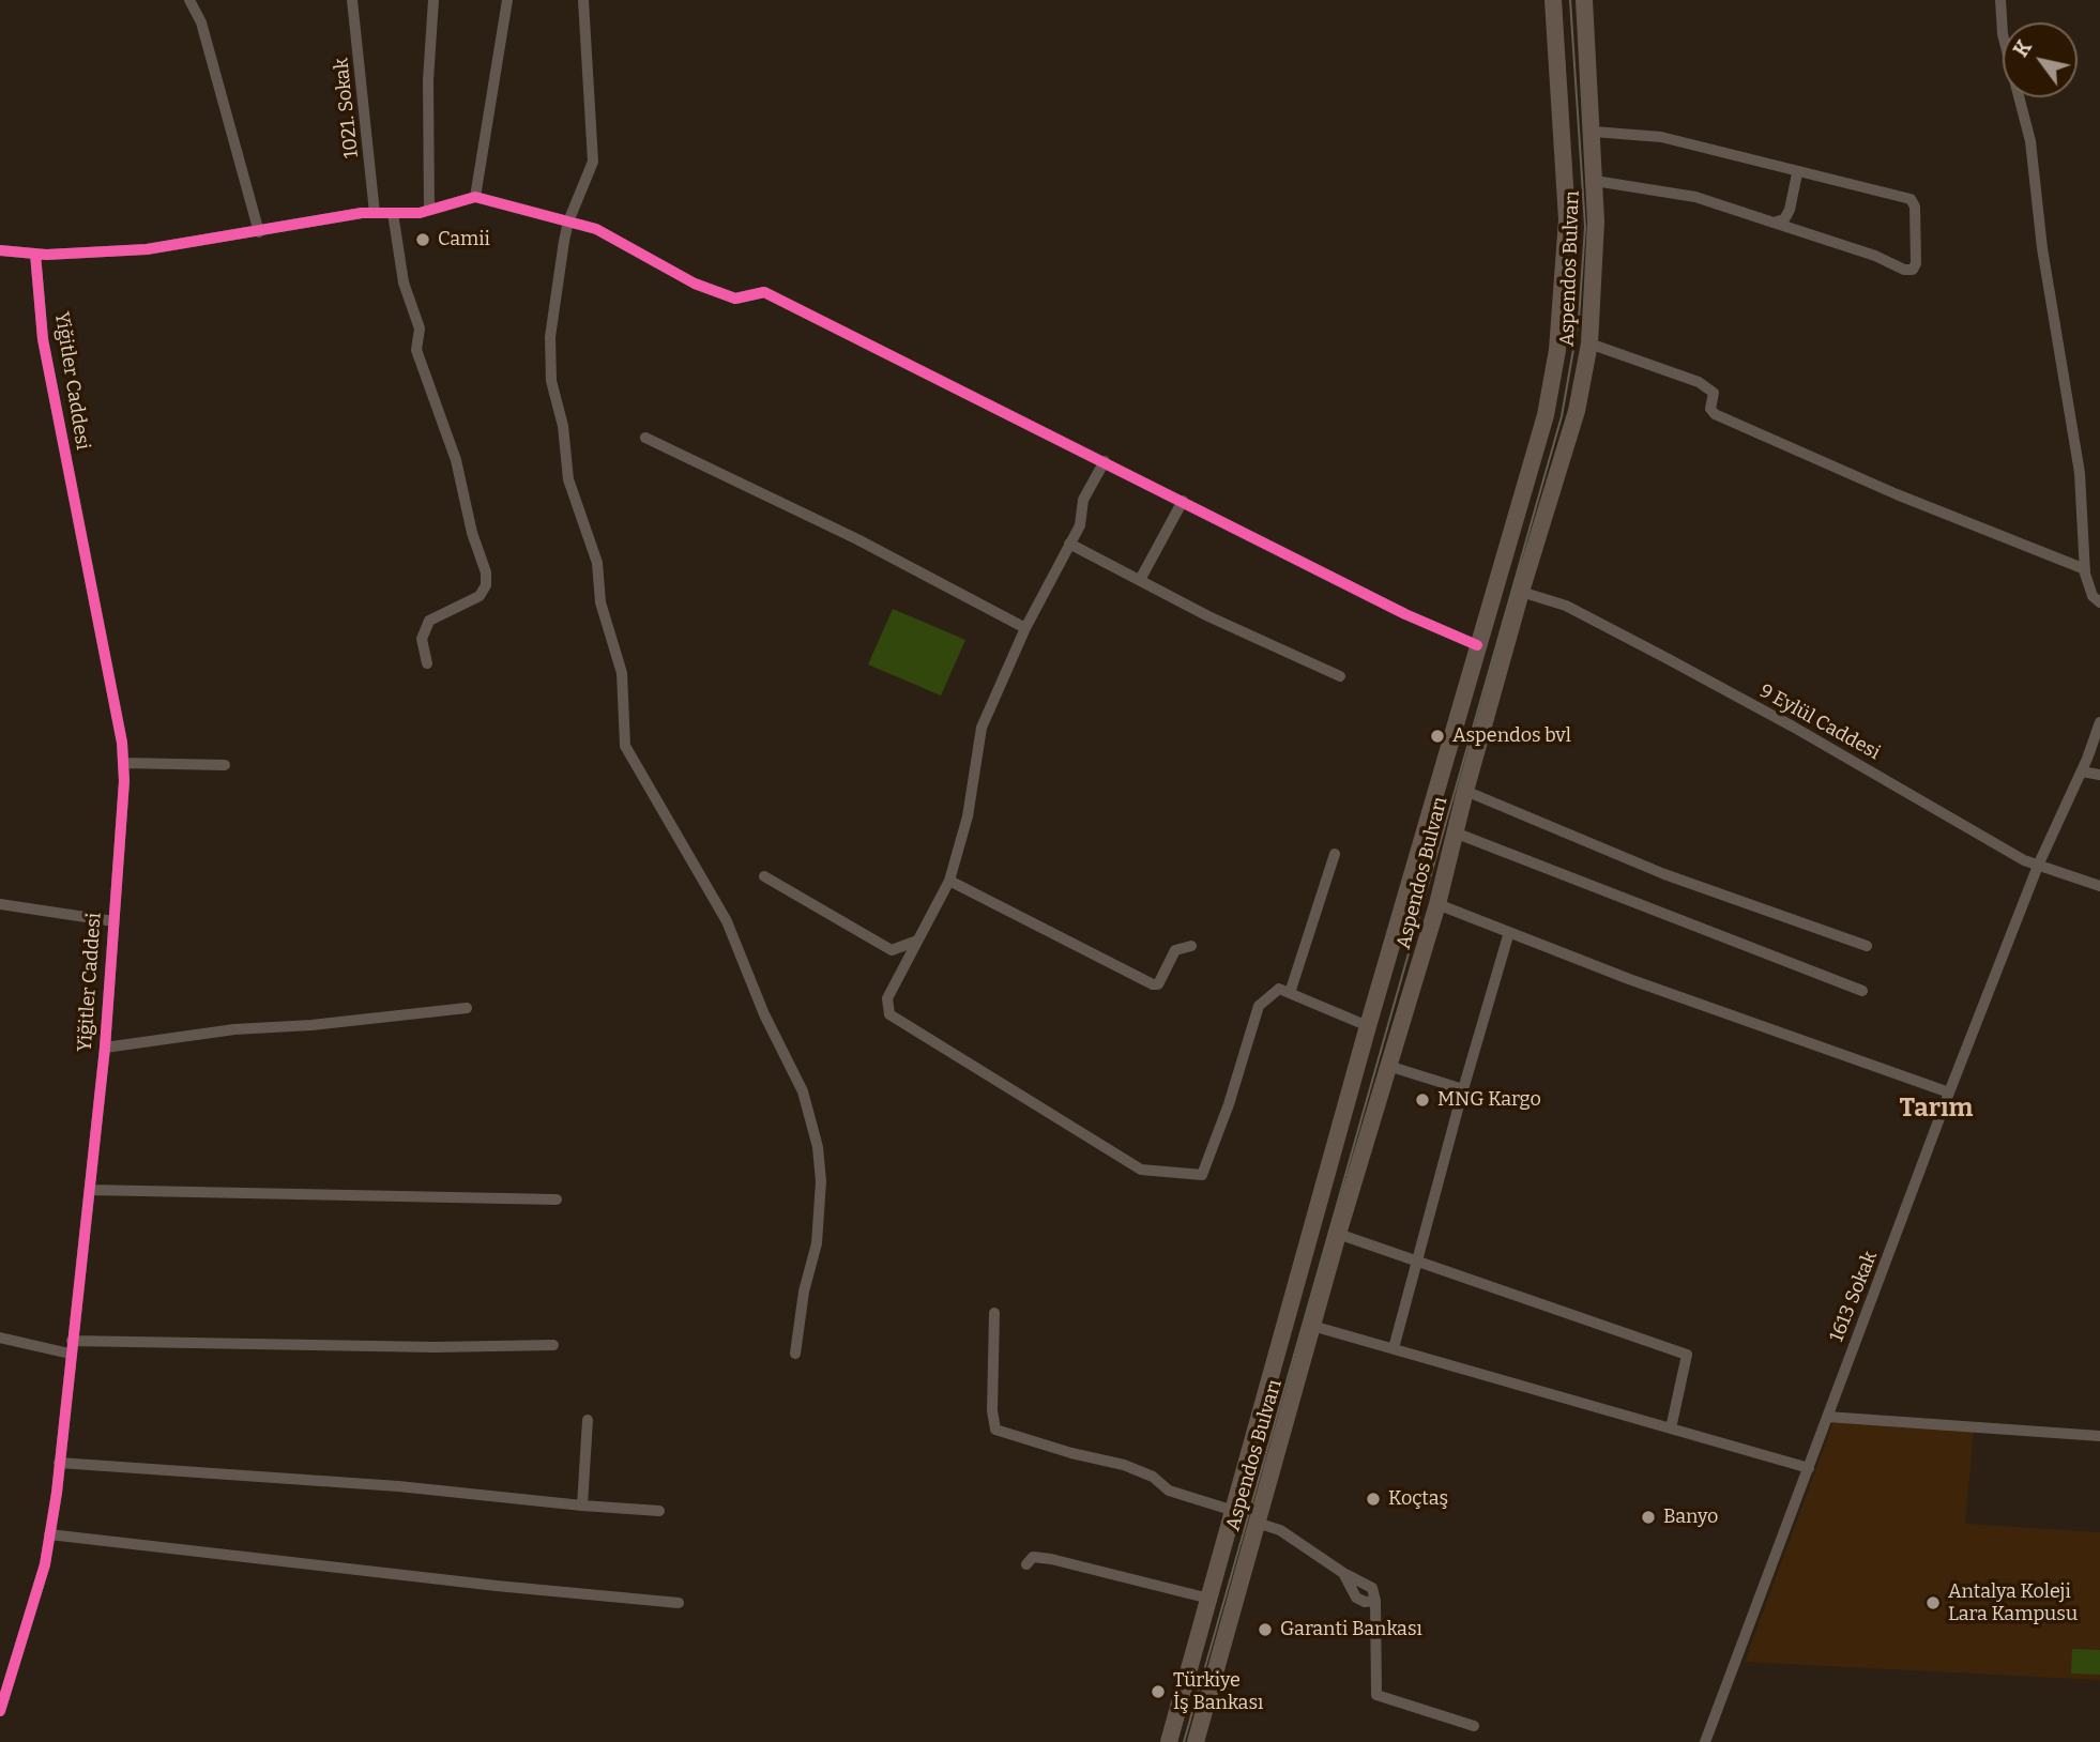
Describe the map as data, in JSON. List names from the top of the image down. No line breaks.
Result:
{"streets":{"main road":["Aspendos Bulvarı"],"street":["1021. Sokak","Yiğitler Caddesi","9 Eylül Caddesi","1613 Sokak"]},"crossings":[["Aspendos Bulvarı","9 Eylül Caddesi"],["9 Eylül Caddesi","1613 Sokak"]],"districts":["Tarım"],"places":["Camii","Aspendos bvl","MNG Kargo","Koçtaş","Banyo","Antalya Koleji Lara Kampusu","Garanti Bankası","Türkiye İş Bankası"],"north":"top left"}
